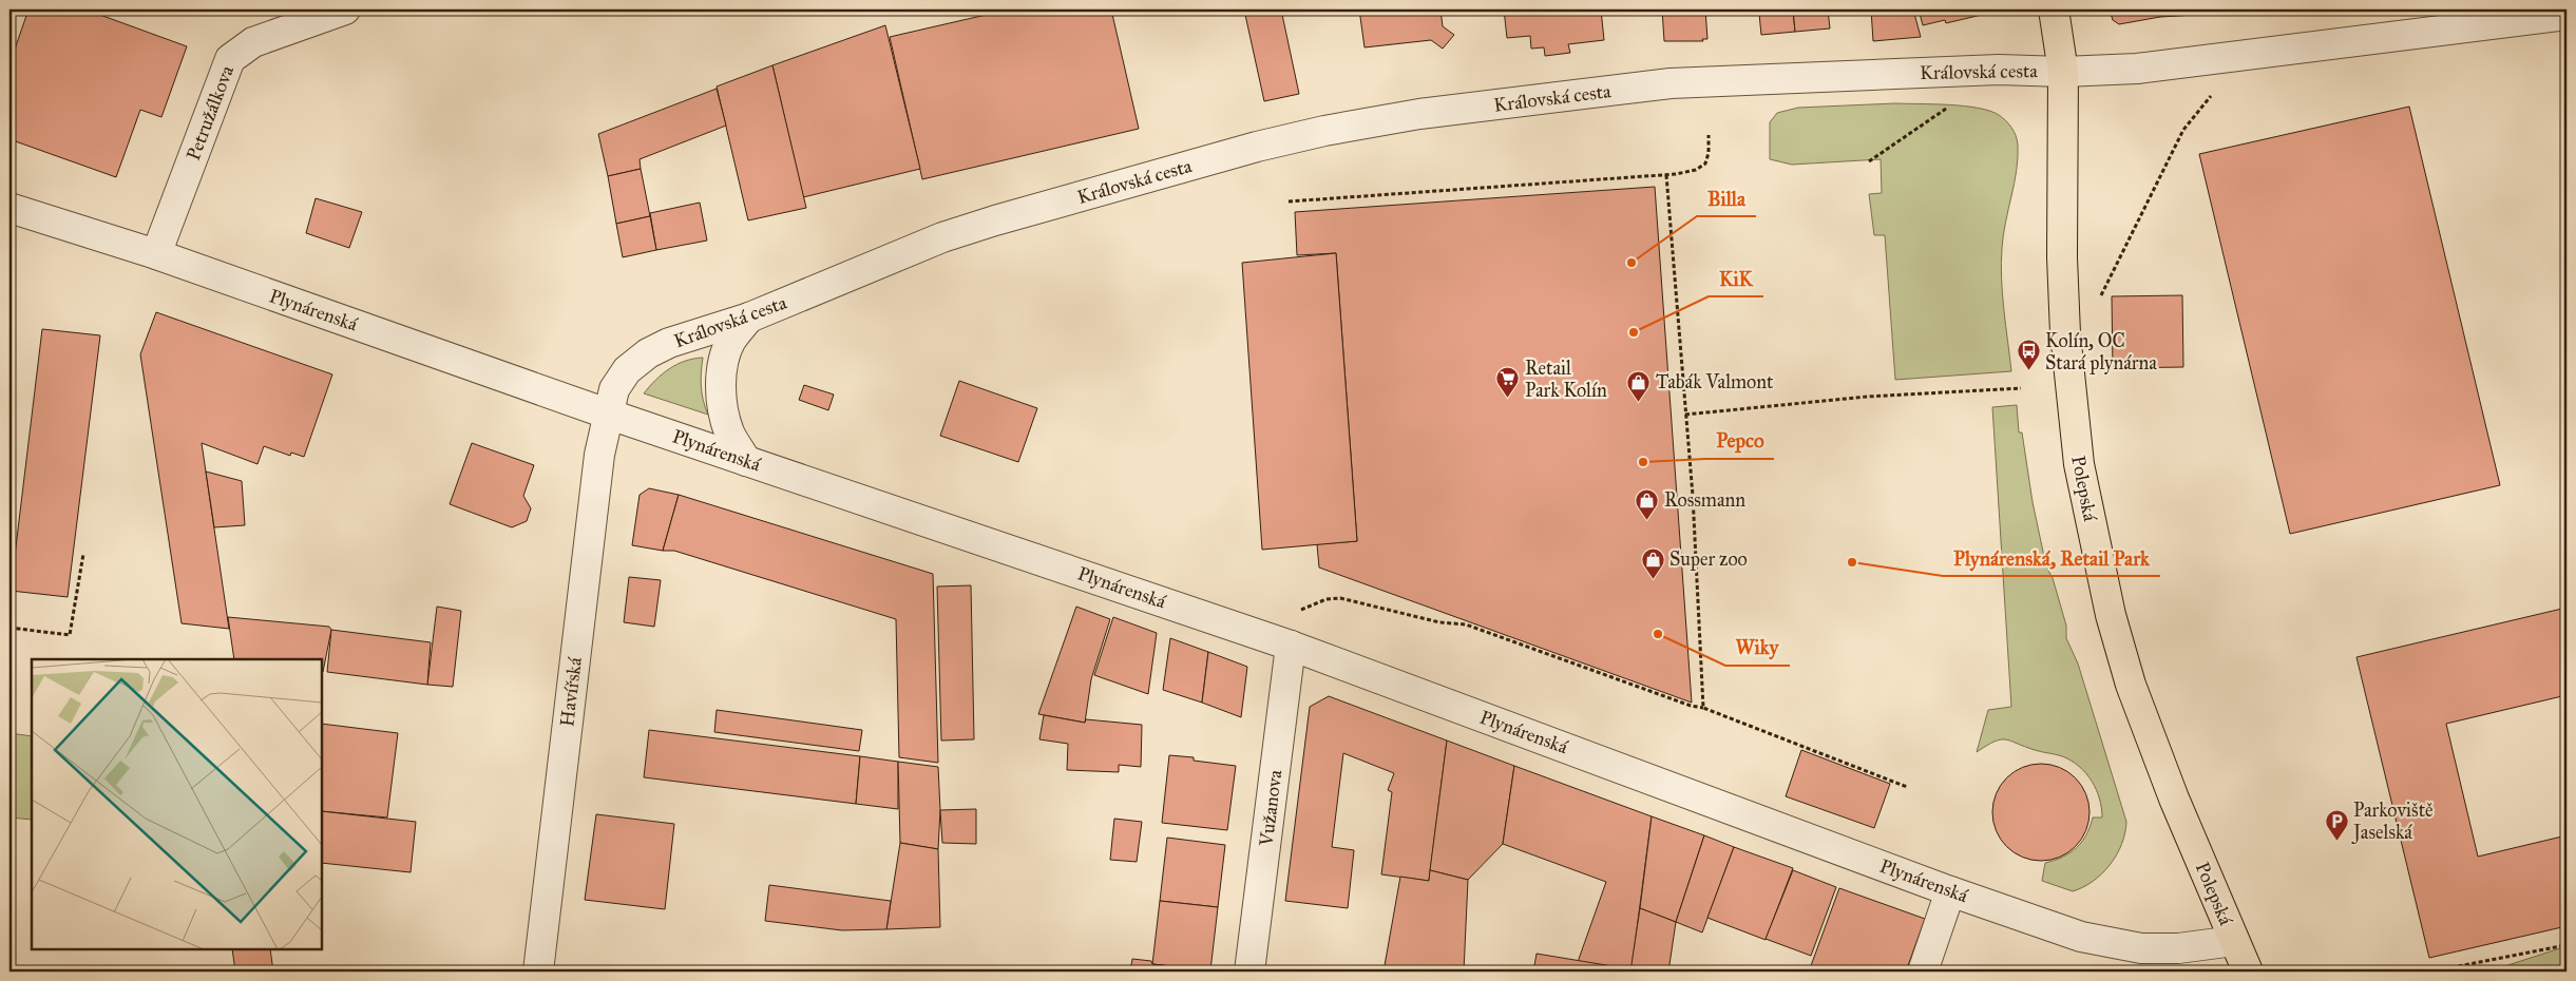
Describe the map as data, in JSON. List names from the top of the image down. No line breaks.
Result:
{"streets":{"main road":["Polepská"],"street":["Královská cesta","Petružálkova","Plynárenská","Havířská","Vužanova"]},"crossings":[["Královská cesta","Plynárenská"],["Královská cesta","Polepská"],["Královská cesta","Havířská"],["Petružálkova","Plynárenská"],["Plynárenská","Polepská"],["Plynárenská","Havířská"],["Plynárenská","Vužanova"]],"places":{"other":["Billa","KiK","Pepco","Plynárenská, Retail Park","Wiky"],"bus stop":["Kolín, OC Stará plynárna"],"supermarket":["Retail Park Kolín"],"shop":["Tabák Valmont","Rossmann","Super zoo"],"parking":["Parkoviště Jaselská"]}}
